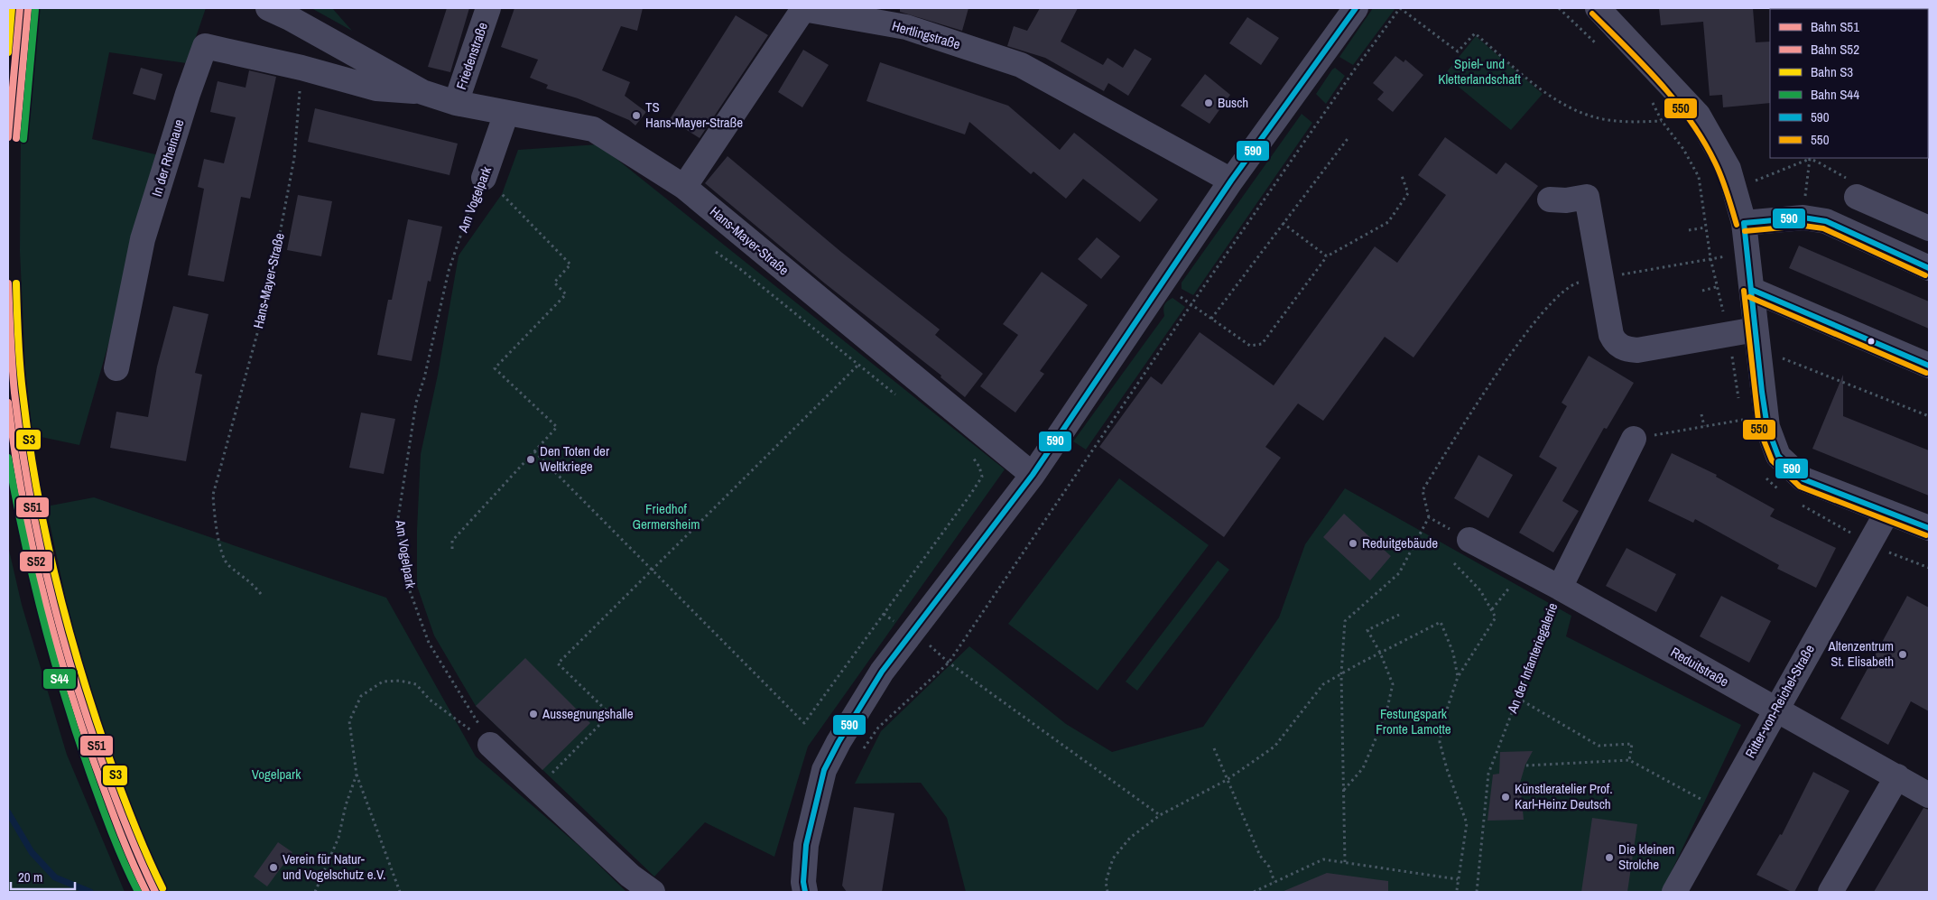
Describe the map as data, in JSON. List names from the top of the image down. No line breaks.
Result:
{"streets":{"street":["Hertlingstraße","Friedenstraße","In der Rheinaue","Am Vogelpark","Hans-Mayer-Straße","An der Infanteriegalerie","Reduitstraße","Ritter-von-Reichel-Straße"]},"crossings":[["Hertlingstraße","Hans-Mayer-Straße"],["Friedenstraße","Hans-Mayer-Straße"],["In der Rheinaue","Hans-Mayer-Straße"],["Am Vogelpark","Hans-Mayer-Straße"],["An der Infanteriegalerie","Reduitstraße"],["Reduitstraße","Ritter-von-Reichel-Straße"]],"parks":["Spiel- und Kletterlandschaft","Friedhof Germersheim","Festungspark Fronte Lamotte","Vogelpark"],"places":["Busch","TS Hans-Mayer-Straße","Den Toten der Weltkriege","Reduitgebäude","Altenzentrum St. Elisabeth","Aussegnungshalle","Künstleratelier Prof. Karl-Heinz Deutsch","Die kleinen Strolche","Verein für Natur- und Vogelschutz e.V."],"lines":["rail line S51","rail line S3","transit line 590","rail line S52","rail line S44","transit line 550"],"legend":["Bahn S51","Bahn S52","Bahn S3","Bahn S44","590","550"],"scale_bar":"20 m"}
